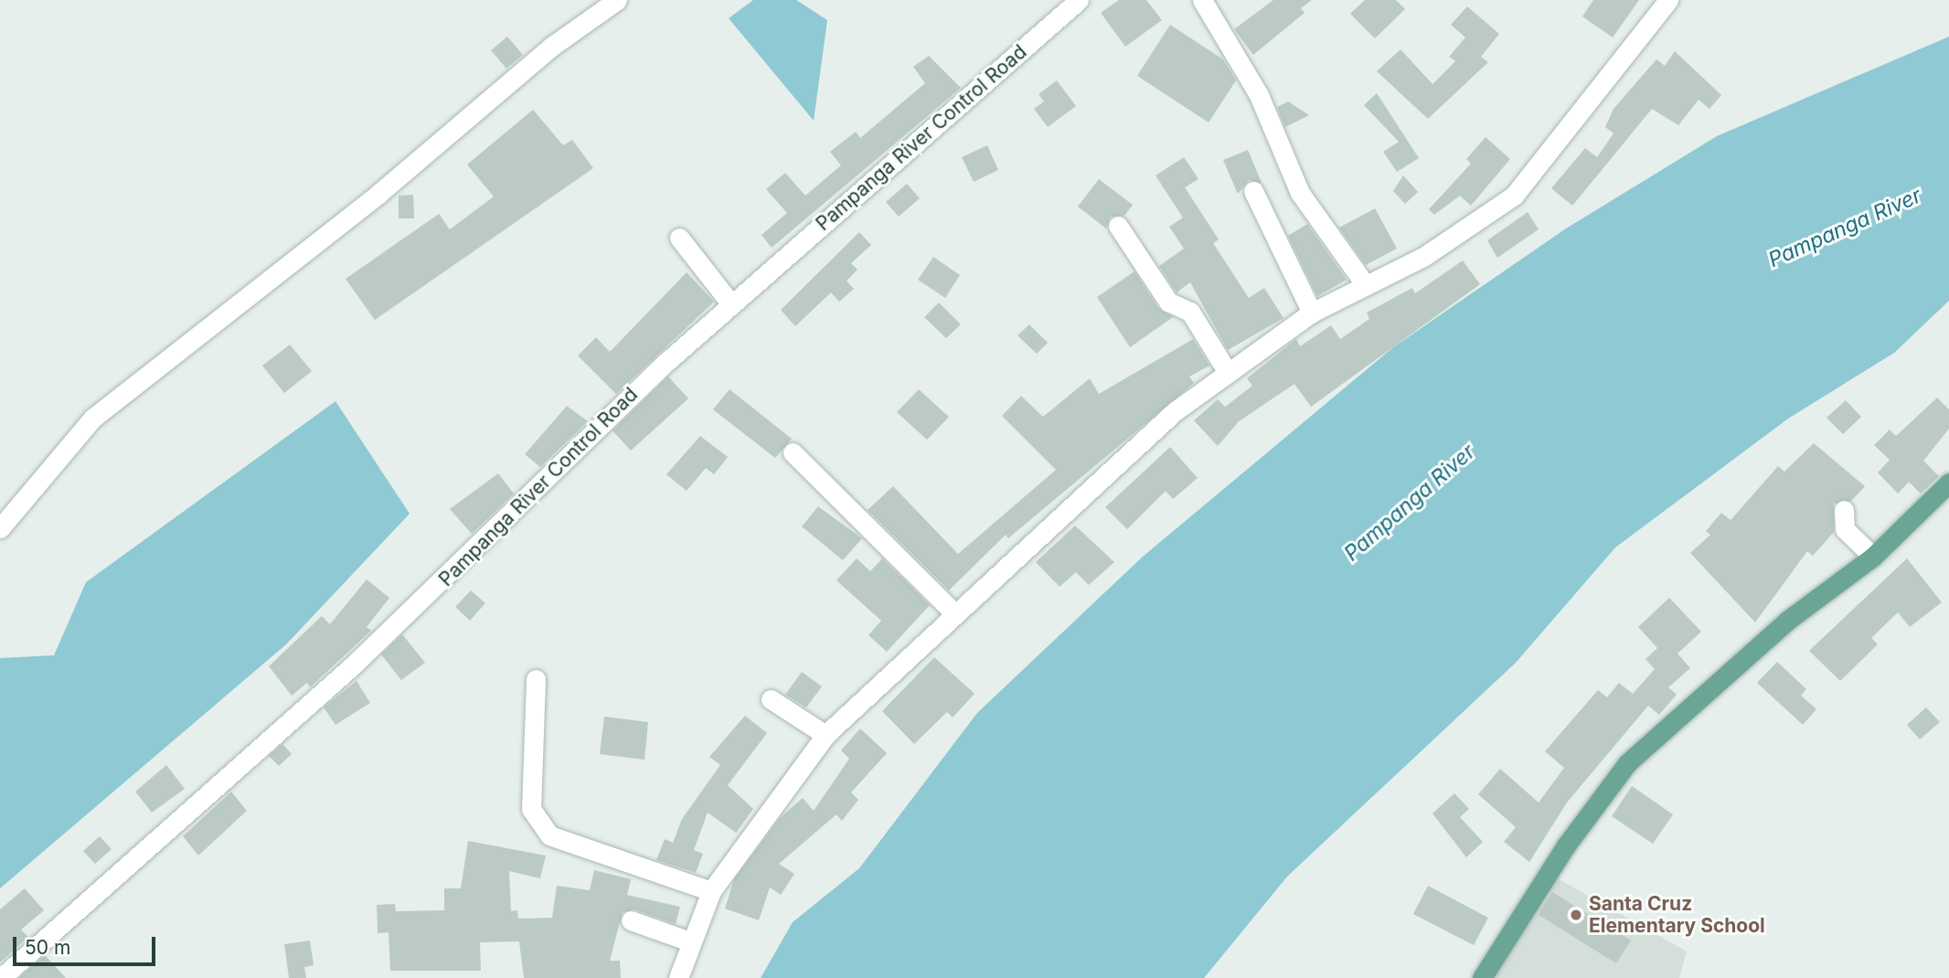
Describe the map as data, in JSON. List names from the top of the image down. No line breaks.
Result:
{"streets":{"street":["Pampanga River Control Road"]},"water":["Pampanga River"],"places":["Santa Cruz Elementary School"],"scale_bar":"50 m"}
